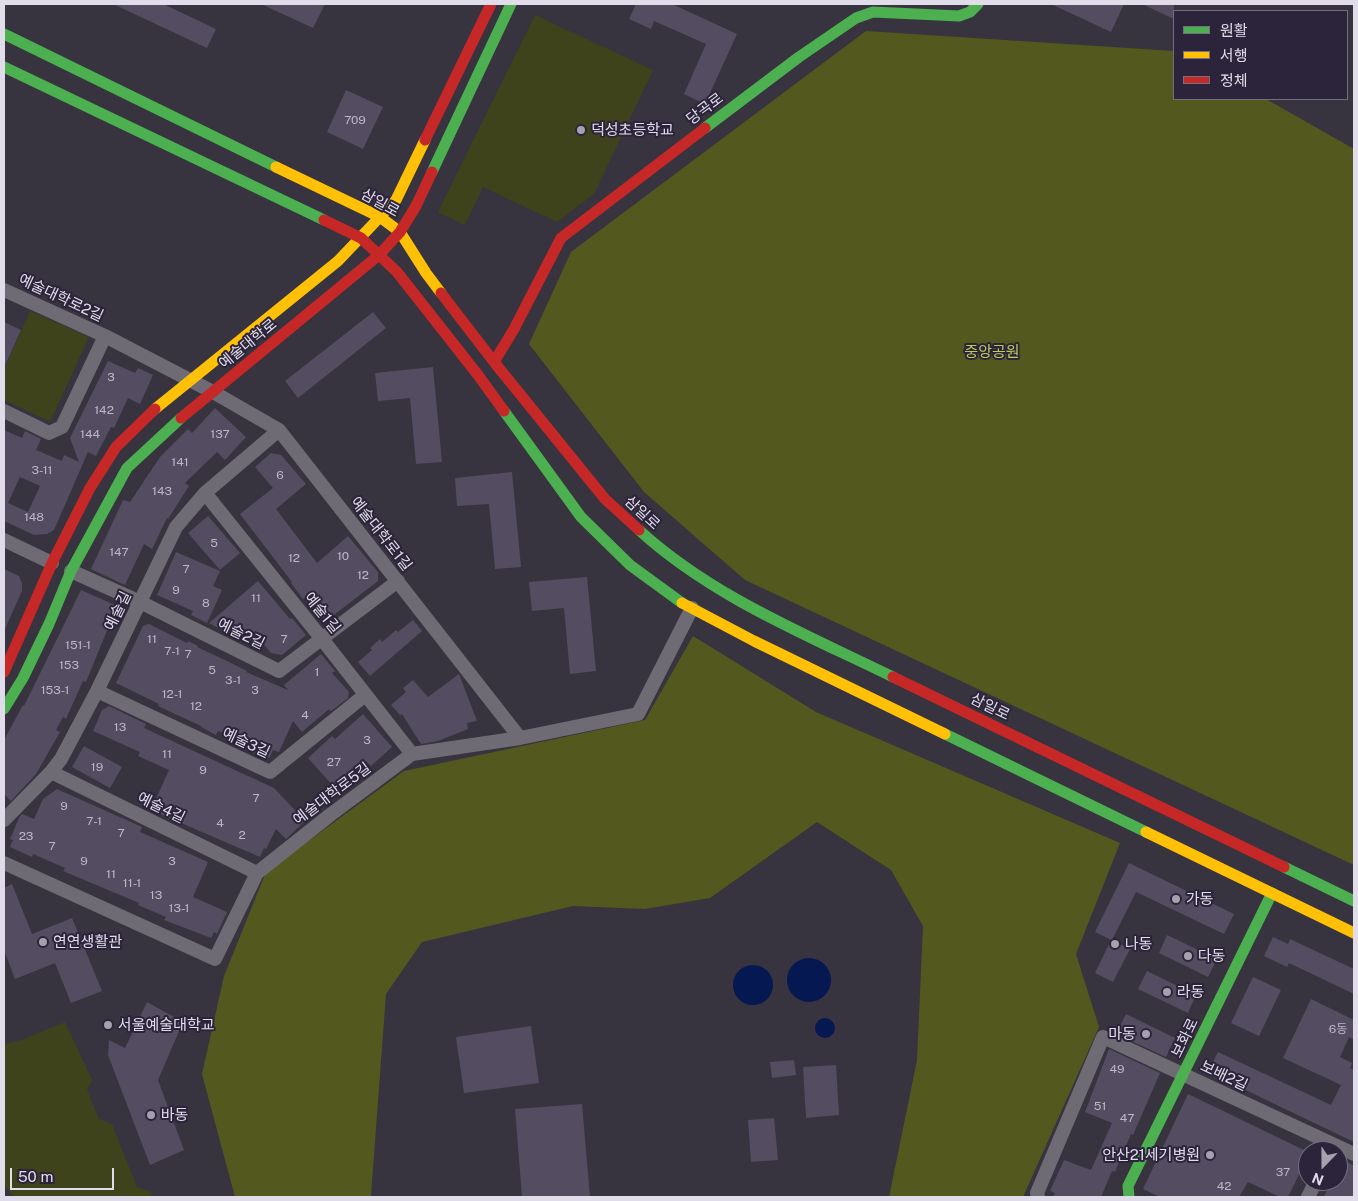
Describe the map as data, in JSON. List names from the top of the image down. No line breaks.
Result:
{"streets":{"main road":["당곡로","삼일로","예술대학로","보화로"],"street":["예술대학로2길","예술대학로1길","예술길","예술1길","예술2길","예술3길","예술대학로5길","예술4길","보배2길"]},"crossings":[["당곡로","삼일로"],["삼일로","예술대학로"],["예술대학로2길","예술대학로"],["예술대학로2길","예술대학로1길"],["예술대학로","예술대학로1길"],["예술대학로1길","예술길"],["예술대학로1길","예술대학로5길"],["예술길","예술1길"],["예술길","예술2길"],["예술길","예술3길"],["예술길","예술4길"],["예술1길","예술2길"],["예술1길","예술3길"],["예술1길","예술대학로5길"],["예술대학로5길","예술4길"],["보화로","보배2길"]],"parks":["중앙공원"],"places":["덕성초등학교","가동","연연생활관","나동","다동","라동","서울예술대학교","마동","바동","안산21세기병원"],"house_numbers":["709","3","142","144","137","141","3-11","6","143","148","5","147","10","12","7","12","9","11","8","11","7","151-1","7-1","7","153","5","1","3-1","153-1","3","12-1","12","4","13","3","11","27","19","9","7","9","7-1","4","7","2","23","7","9","3","11","11-1","13","13-1","6동","49","51","47","37","42"],"legend":["원활","서행","정체"],"scale_bar":"50 m","north":"bottom"}
